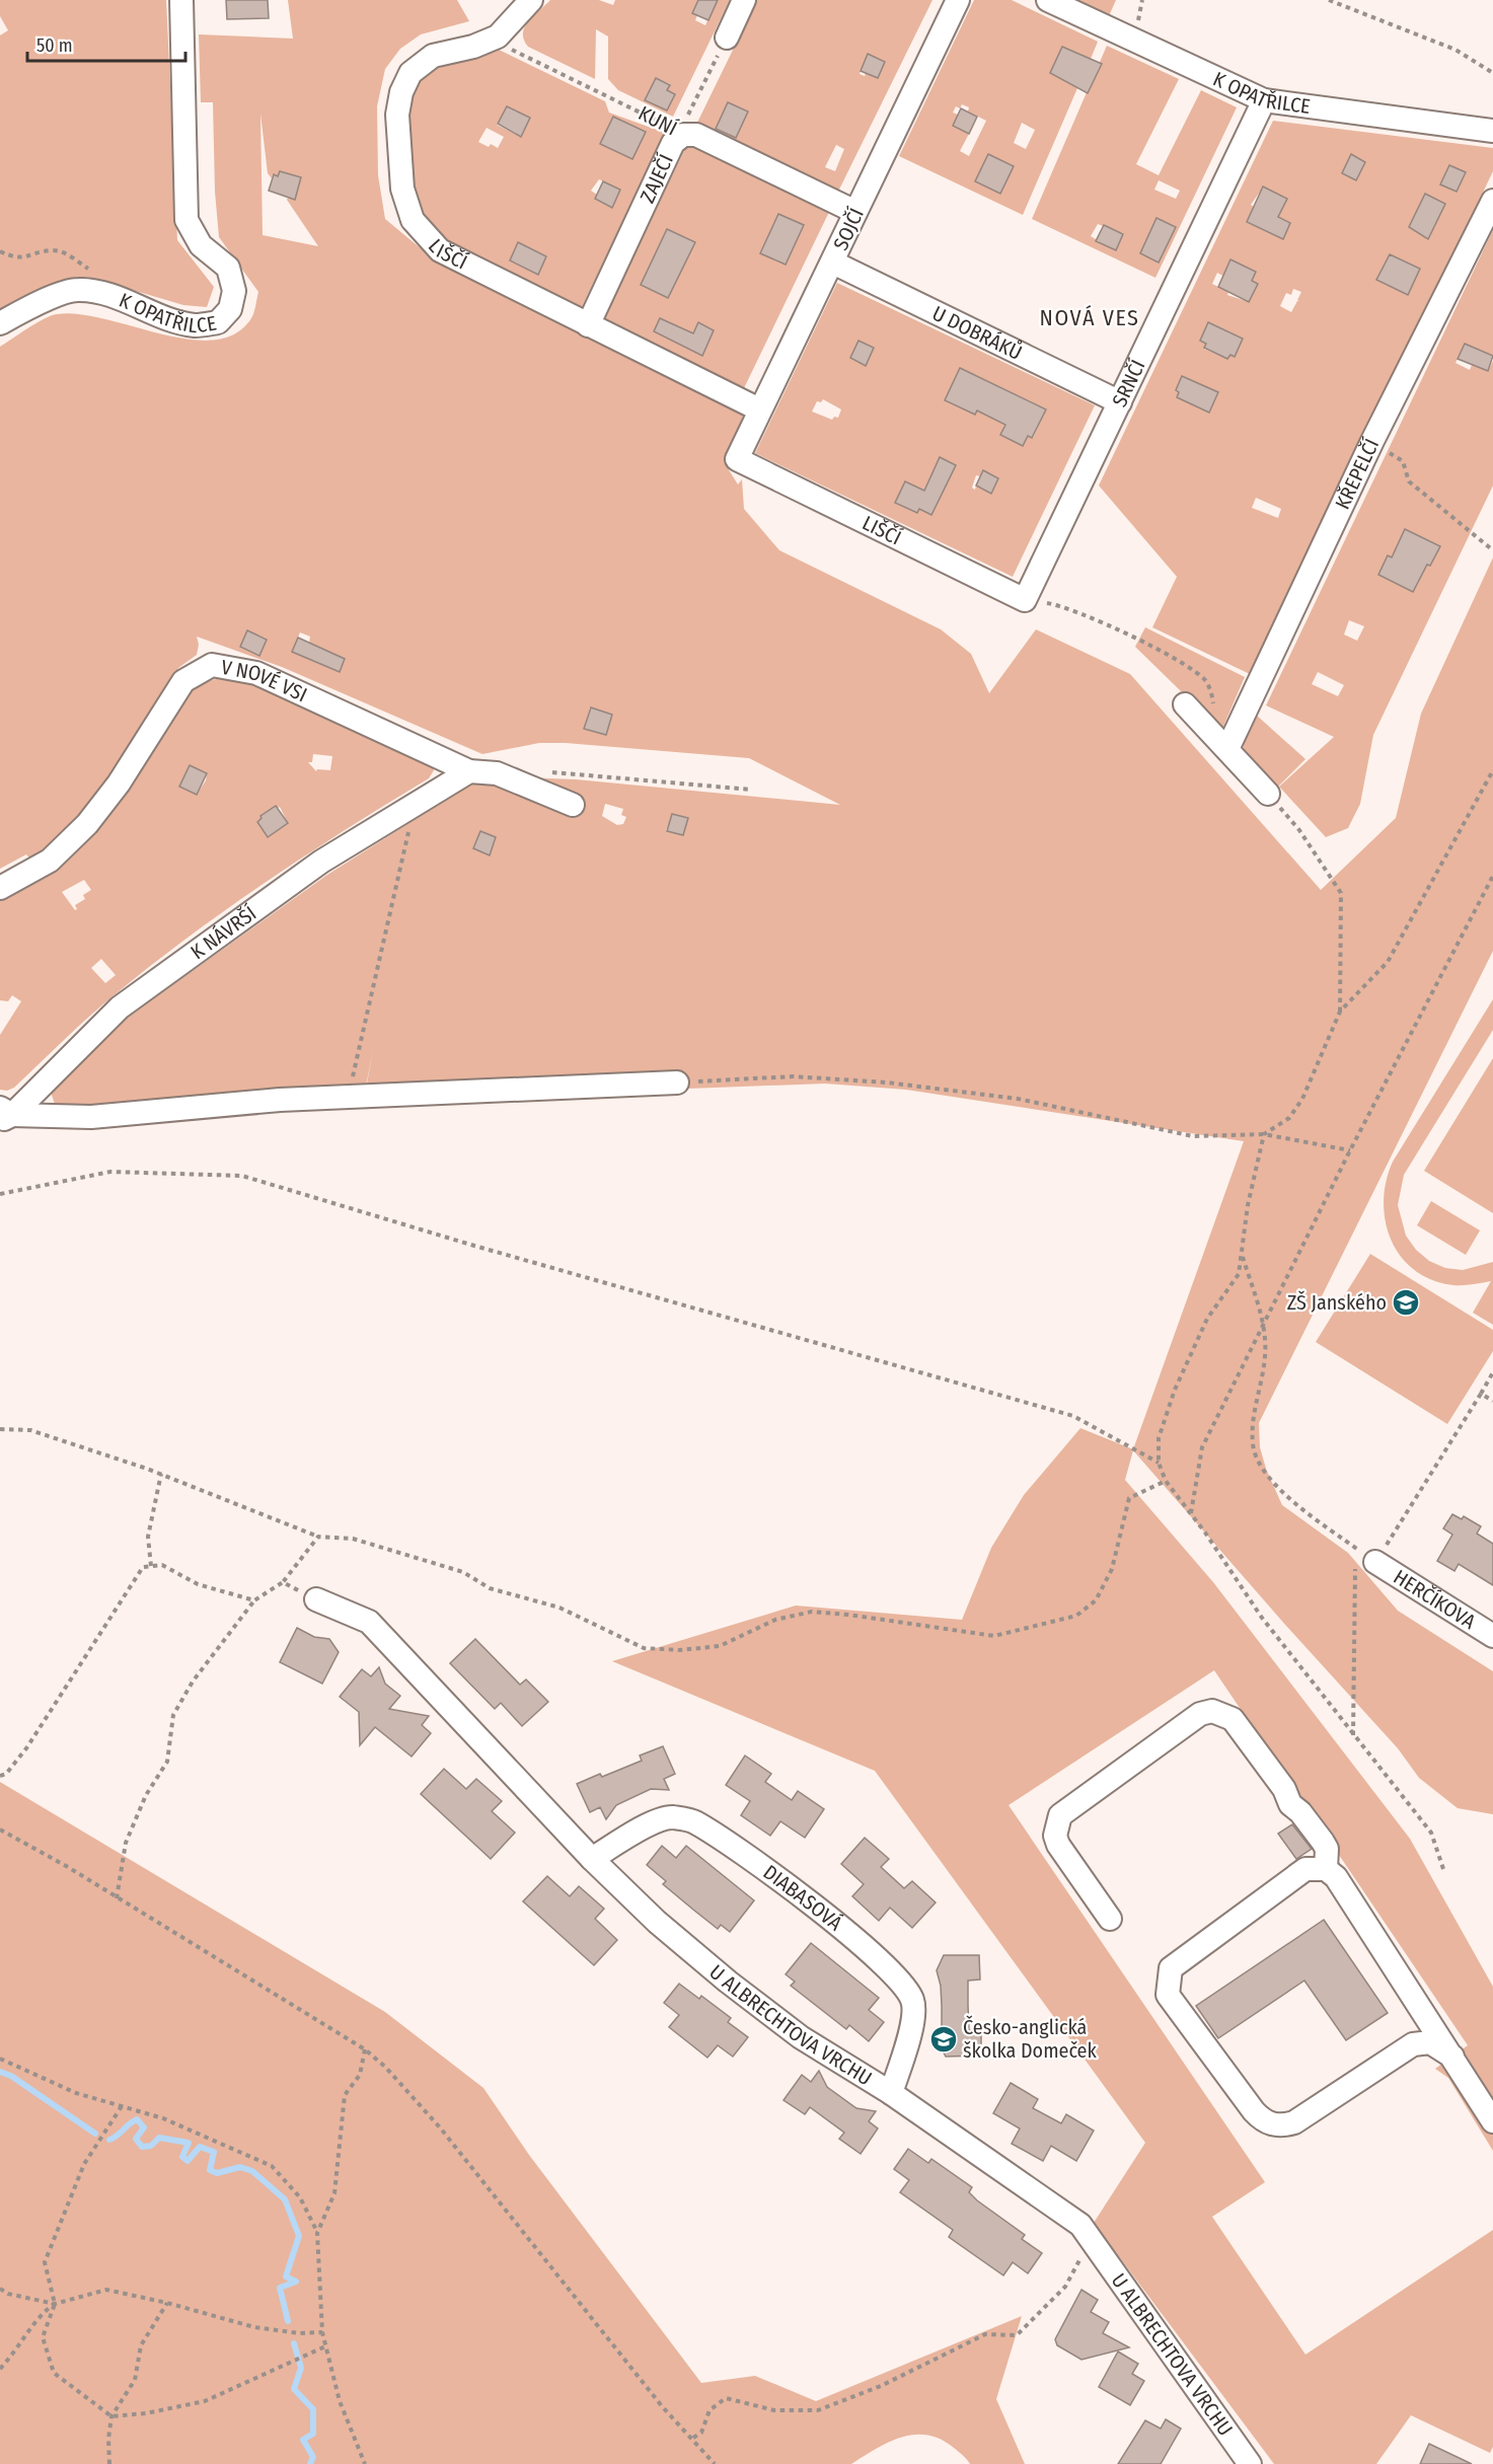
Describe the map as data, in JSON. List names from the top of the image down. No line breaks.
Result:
{"streets":{"street":["K OPATŘILCE","KUNÍ","ZAJEČÍ","SOJČÍ","LIŠČÍ","U DOBRÁKŮ","SRNČÍ","KŘEPELČÍ","V NOVÉ VSI","K NÁVRŠÍ","HERČÍKOVA","DIABASOVÁ","U ALBRECHTOVA VRCHU"]},"crossings":[["K OPATŘILCE","SRNČÍ"],["KUNÍ","ZAJEČÍ"],["KUNÍ","SOJČÍ"],["KUNÍ","LIŠČÍ"],["ZAJEČÍ","LIŠČÍ"],["SOJČÍ","LIŠČÍ"],["SOJČÍ","U DOBRÁKŮ"],["LIŠČÍ","SRNČÍ"],["U DOBRÁKŮ","SRNČÍ"],["V NOVÉ VSI","K NÁVRŠÍ"],["DIABASOVÁ","U ALBRECHTOVA VRCHU"]],"districts":["NOVÁ VES"],"places":{"school or university":["ZŠ Janského","Česko-anglická školka Domeček"]},"scale_bar":"50 m"}
